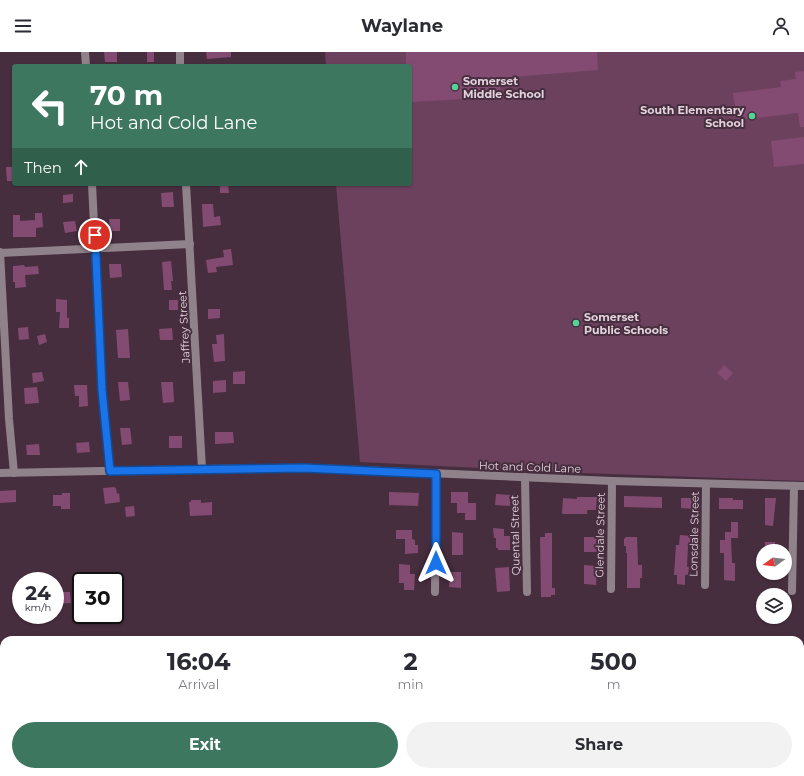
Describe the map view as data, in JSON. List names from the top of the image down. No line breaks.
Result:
{"streets":{"street":["Jaffrey Street","Hot and Cold Lane","Lonsdale Street","Quental Street","Glendale Street"]},"crossings":[["Jaffrey Street","Hot and Cold Lane"],["Hot and Cold Lane","Lonsdale Street"],["Hot and Cold Lane","Quental Street"],["Hot and Cold Lane","Glendale Street"]],"places":["Somerset Middle School","South Elementary School","Somerset Public Schools"],"north":"left","page":{"header":"Waylane","turn":["70 m","Hot and Cold Lane"],"then":"Then","speed":"24 km/h","limit":"30","eta":["16:04","Arrival","2","min","500","m"],"buttons":["Exit","Share"]}}
